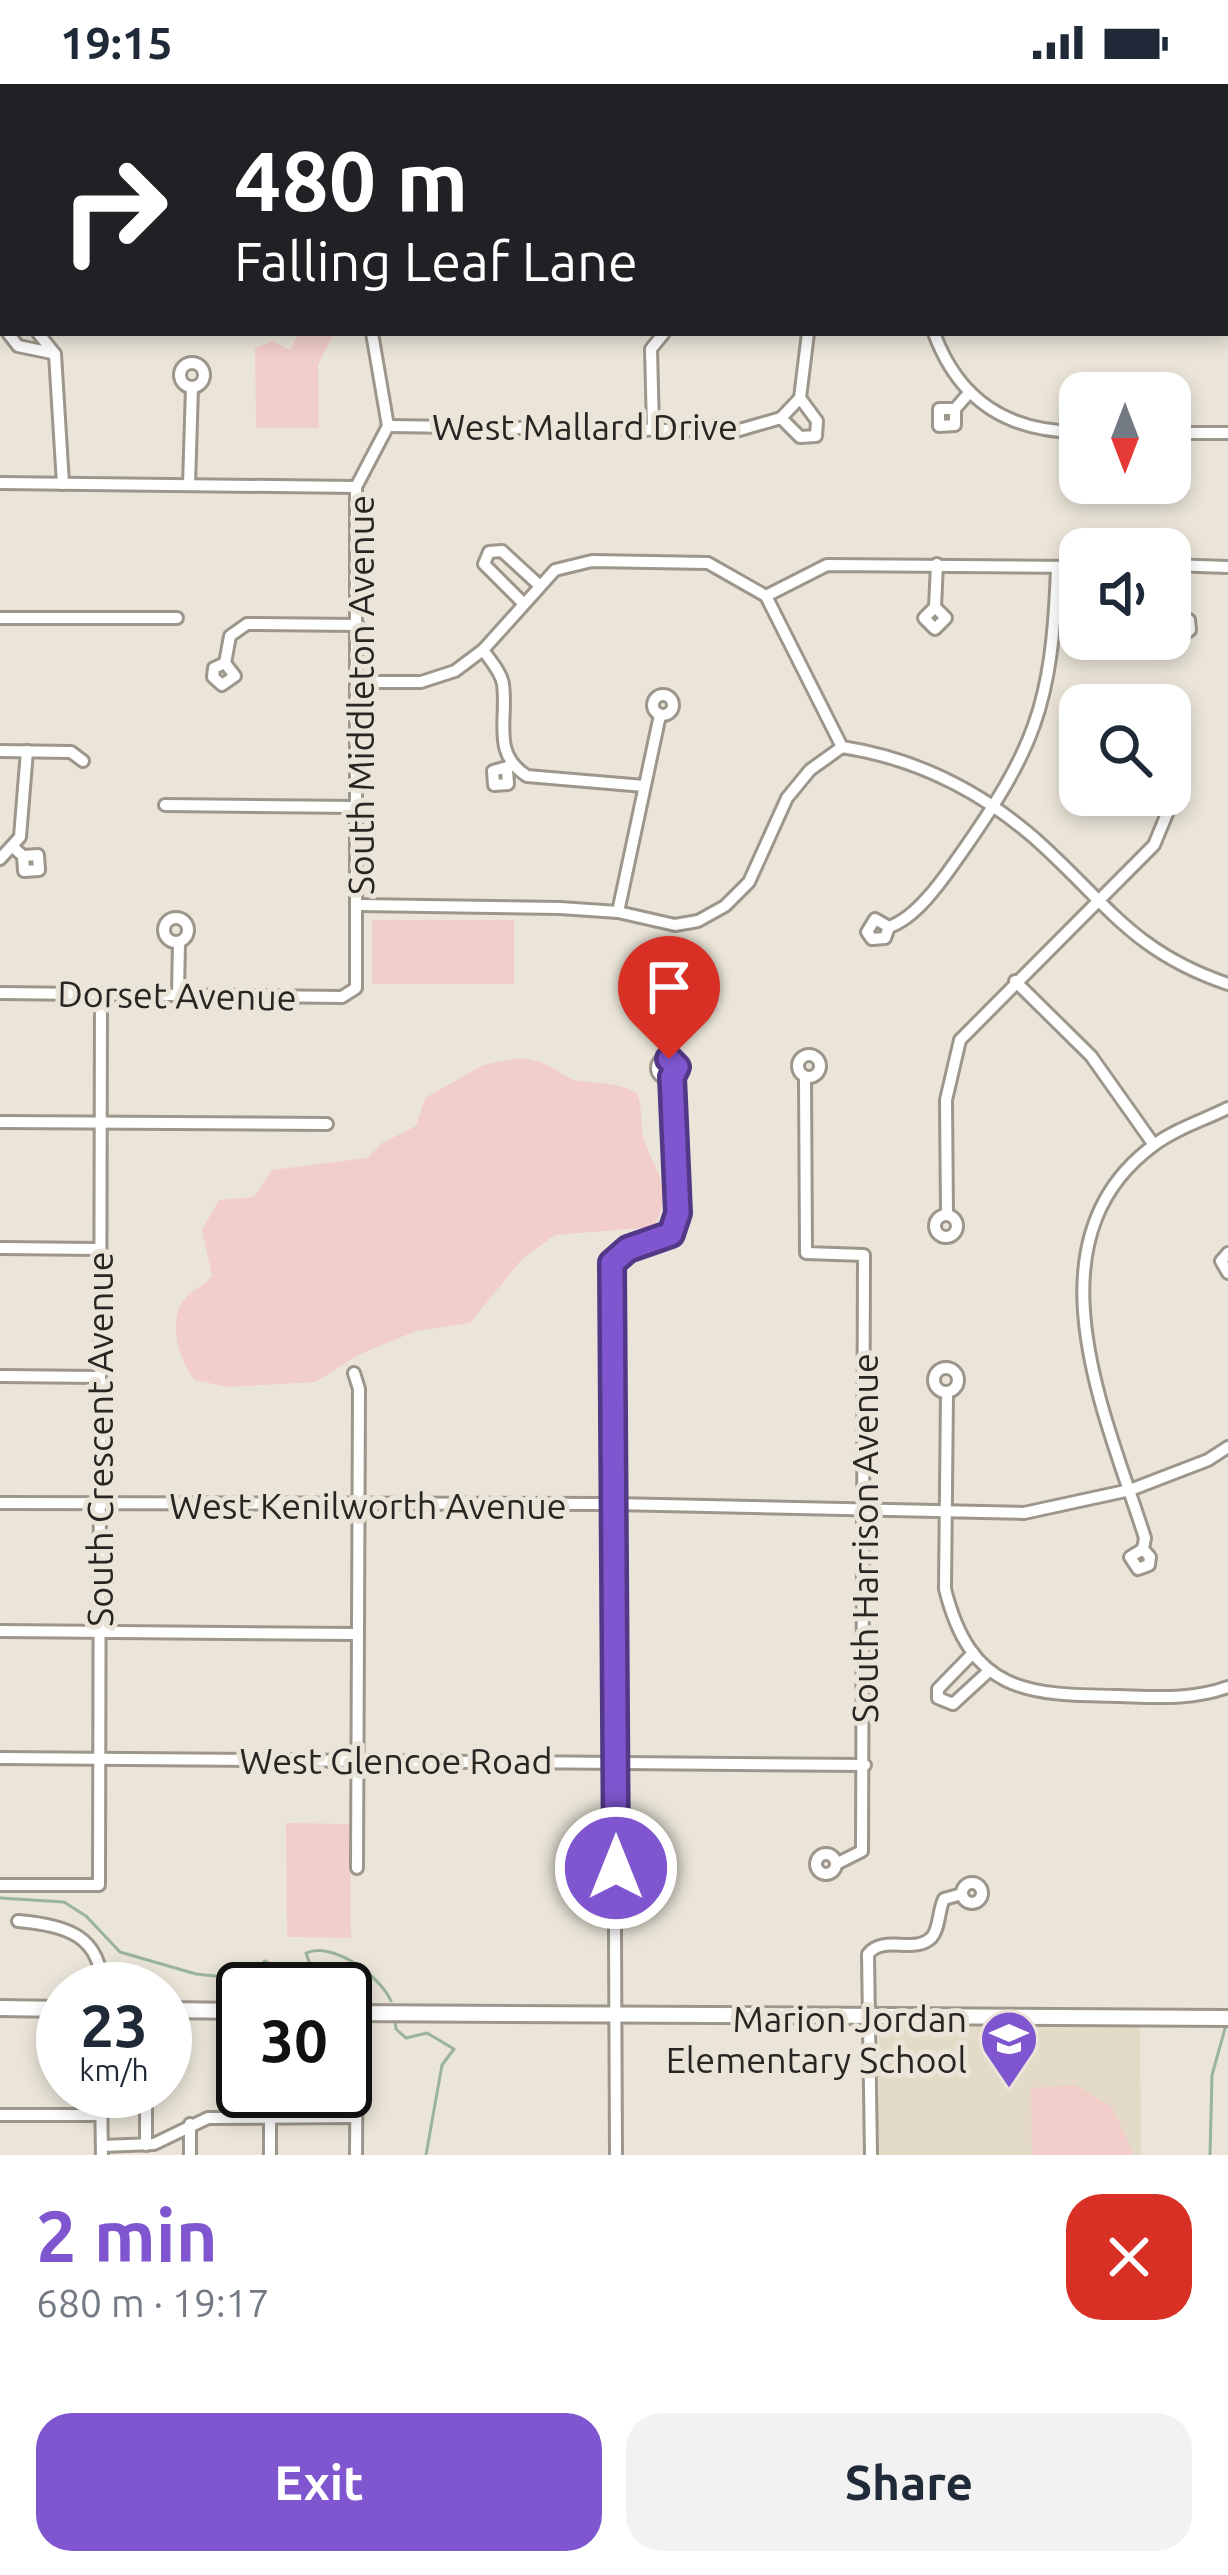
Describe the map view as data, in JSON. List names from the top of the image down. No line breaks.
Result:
{"streets":{"street":["West Mallard Drive","South Middleton Avenue","Dorset Avenue","South Crescent Avenue","West Kenilworth Avenue","South Harrison Avenue","West Glencoe Road"]},"crossings":[["West Mallard Drive","South Middleton Avenue"],["South Middleton Avenue","Dorset Avenue"],["Dorset Avenue","South Crescent Avenue"],["South Crescent Avenue","West Kenilworth Avenue"],["South Crescent Avenue","West Glencoe Road"],["West Kenilworth Avenue","South Harrison Avenue"],["South Harrison Avenue","West Glencoe Road"]],"places":{"school or university":["Marion Jordan Elementary School"]},"north":"bottom","page":{"status":"19:15","turn":["480 m","Falling Leaf Lane"],"speed":"23 km/h","limit":"30","heading":["2 min","680 m · 19:17"],"buttons":["Exit","Share"]}}
